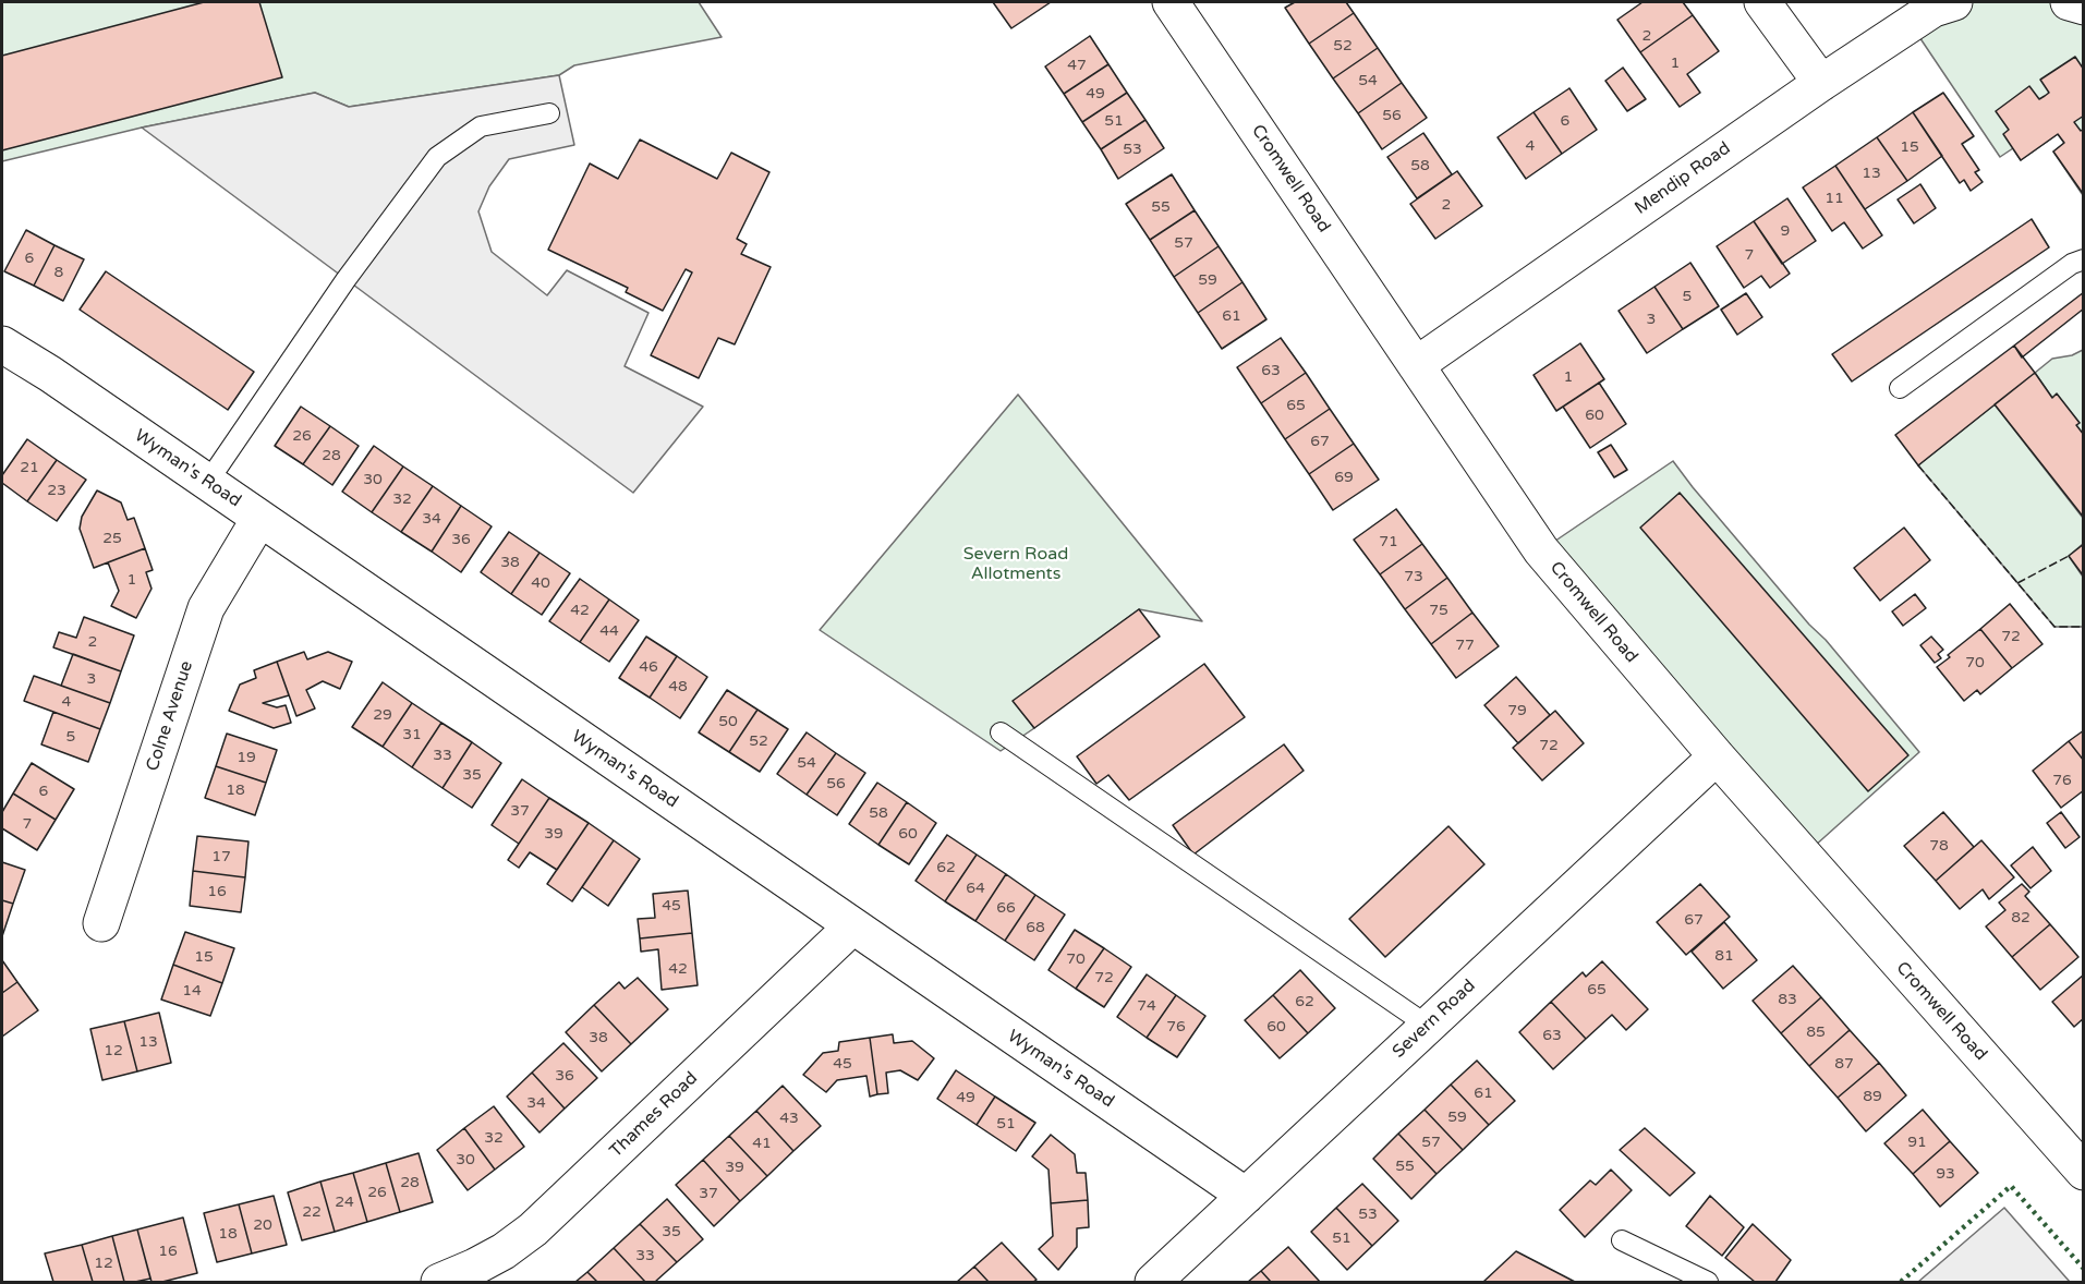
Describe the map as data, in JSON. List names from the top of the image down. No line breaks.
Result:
{"streets":{"street":["Cromwell Road","Mendip Road","Wyman's Road","Colne Avenue","Severn Road","Thames Road"]},"crossings":[["Cromwell Road","Mendip Road"],["Cromwell Road","Severn Road"],["Wyman's Road","Colne Avenue"],["Wyman's Road","Severn Road"],["Wyman's Road","Thames Road"]],"parks":["Severn Road Allotments"],"house_numbers":["2","52","1","47","54","49","56","51","6","4","15","53","58","13","11","2","55","9","57","7","6","8","59","5","61","3","63","1","65","60","26","67","28","21","69","30","23","32","34","25","36","71","38","73","1","40","42","75","44","72","2","77","70","46","3","48","4","79","29","50","31","5","52","72","33","19","54","35","76","56","18","6","37","58","7","39","60","78","17","62","64","16","45","66","82","67","68","81","15","70","42","72","65","14","83","62","74","76","60","85","63","38","13","12","45","87","36","61","89","49","34","59","43","51","32","57","91","41","30","55","39","93","28","26","37","24","22","53","20","35","18","51","16","33","12"]}
